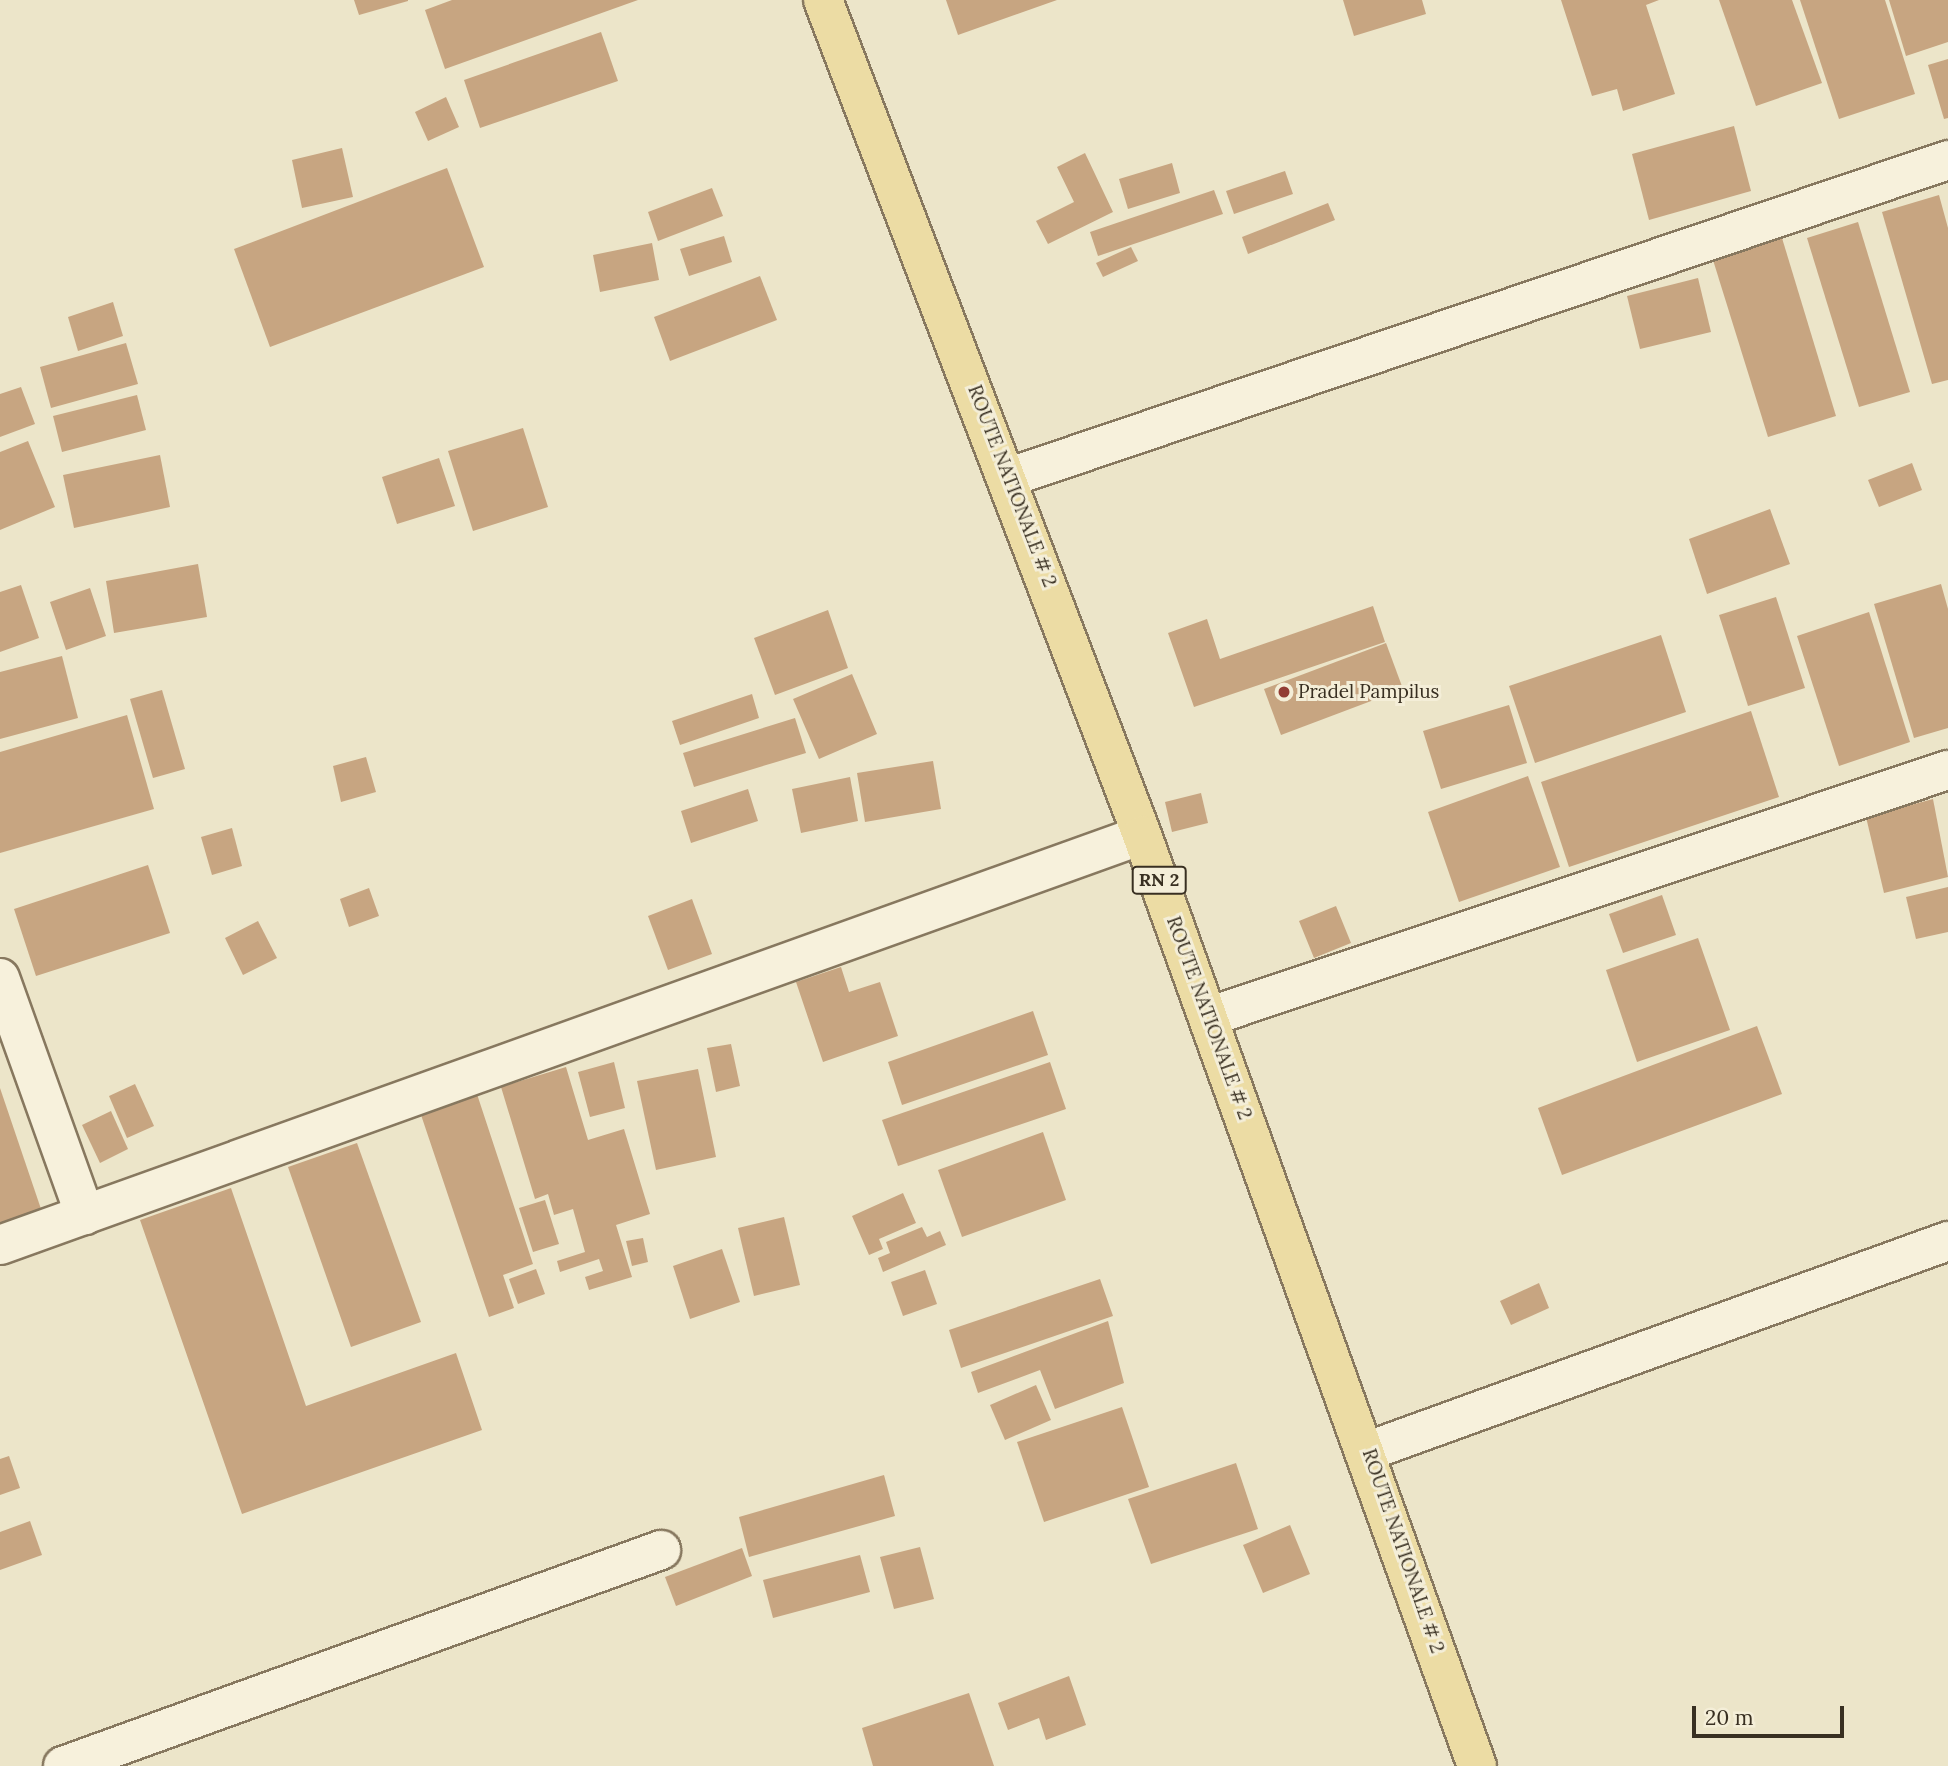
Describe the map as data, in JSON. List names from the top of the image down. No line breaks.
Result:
{"streets":{"main road":["ROUTE NATIONALE # 2","RN 2"]},"places":["Pradel Pampilus"],"scale_bar":"20 m"}
